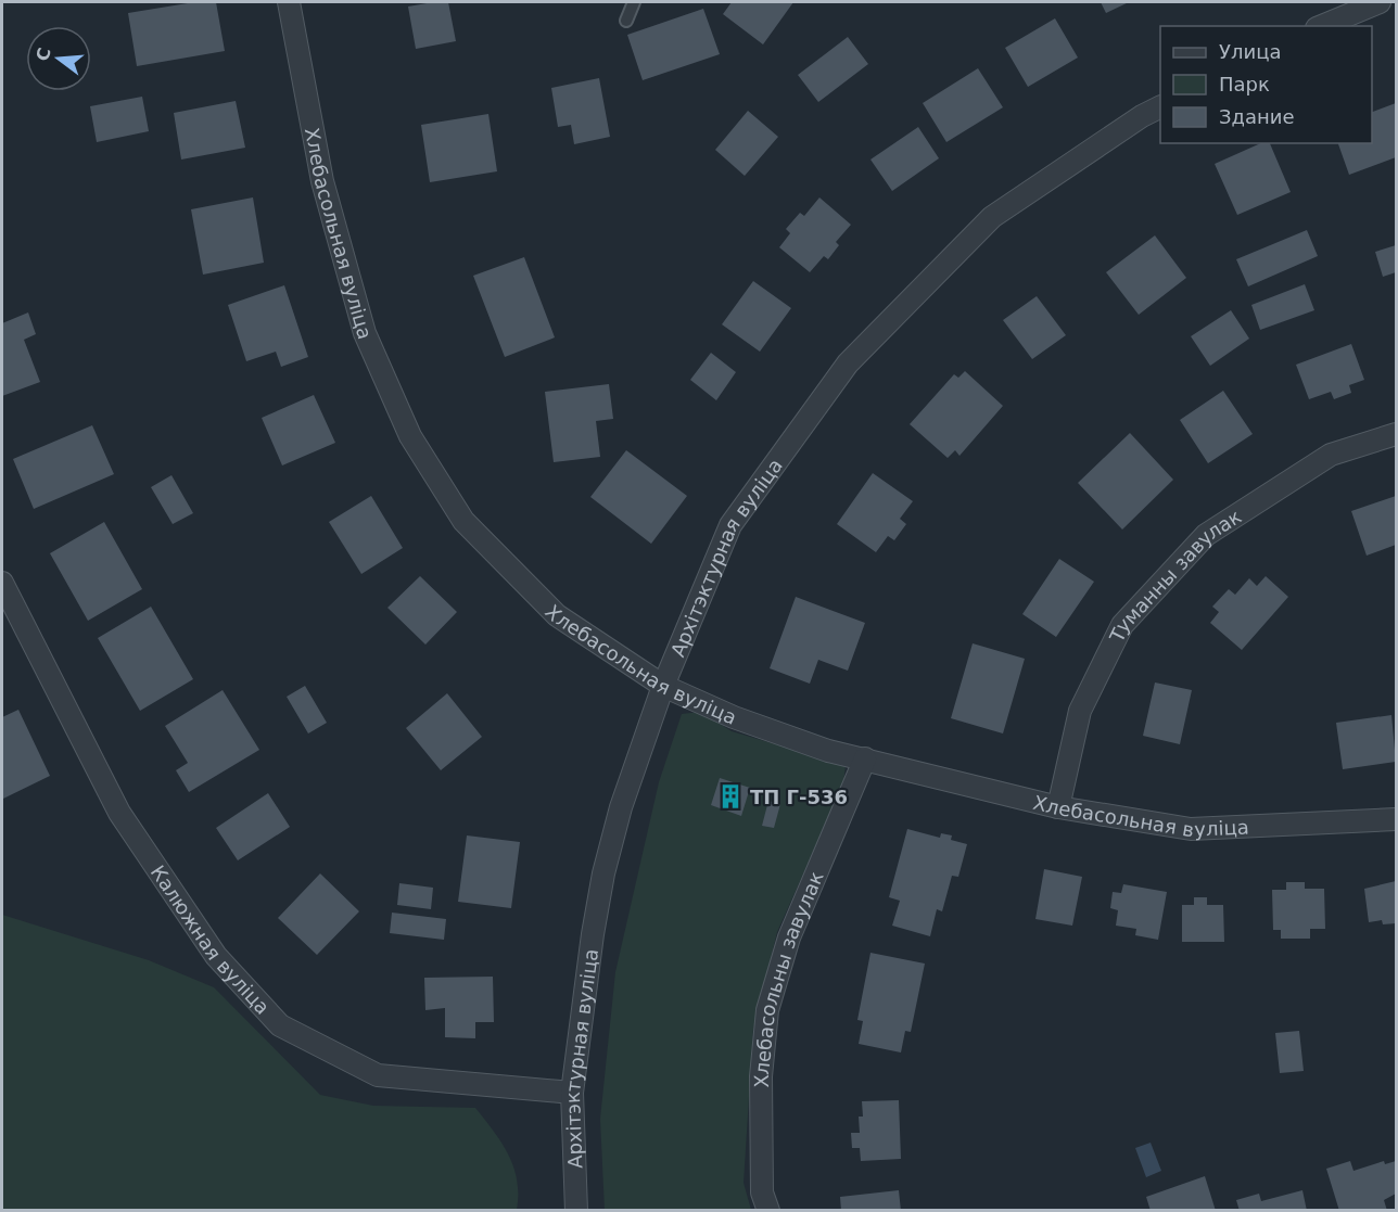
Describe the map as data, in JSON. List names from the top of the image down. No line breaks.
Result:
{"streets":{"street":["Хлебасольная вуліца","Архітэктурная вуліца","Туманны завулак","Калюжная вуліца","Хлебасольны завулак"]},"crossings":[["Хлебасольная вуліца","Архітэктурная вуліца"],["Хлебасольная вуліца","Туманны завулак"],["Хлебасольная вуліца","Хлебасольны завулак"],["Архітэктурная вуліца","Калюжная вуліца"]],"places":{"building":["ТП Г-536"]},"legend":["Улица","Парк","Здание"],"north":"left"}
